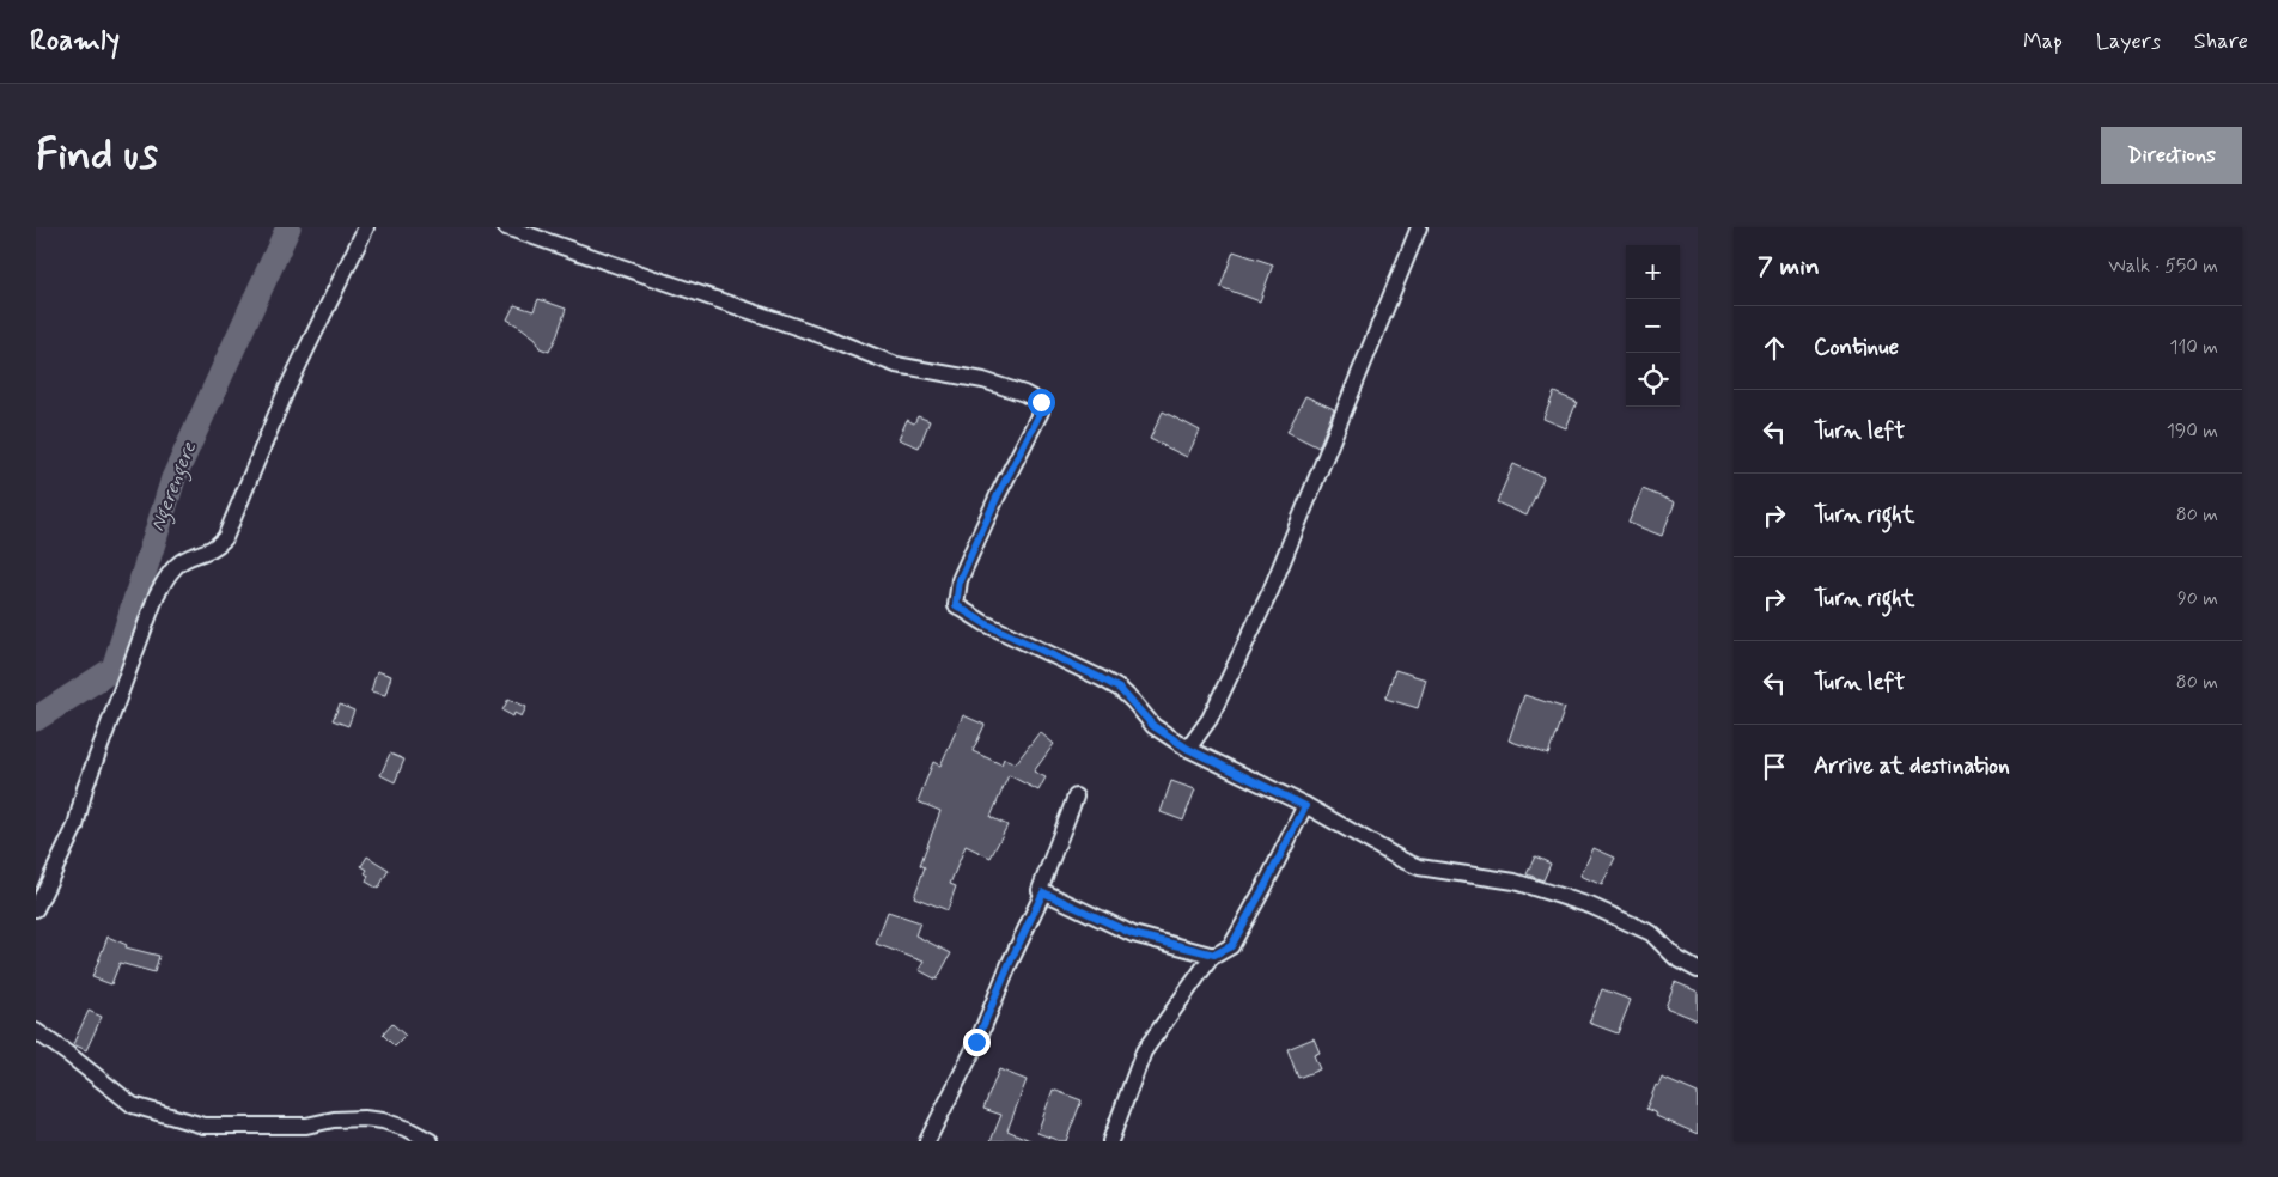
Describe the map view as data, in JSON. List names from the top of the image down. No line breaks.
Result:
{"water":["Ngerengere"],"page":{"header":"Roamly","nav":["Map","Layers","Share"],"buttons":"Directions","title":"Find us","heading":["7 min","Walk · 550 m"],"map_buttons":["+","−"],"list":[["Continue","110 m"],["Turn left","190 m"],["Turn right","80 m"],["Turn right","90 m"],["Turn left","80 m"],"Arrive at destination"]}}
